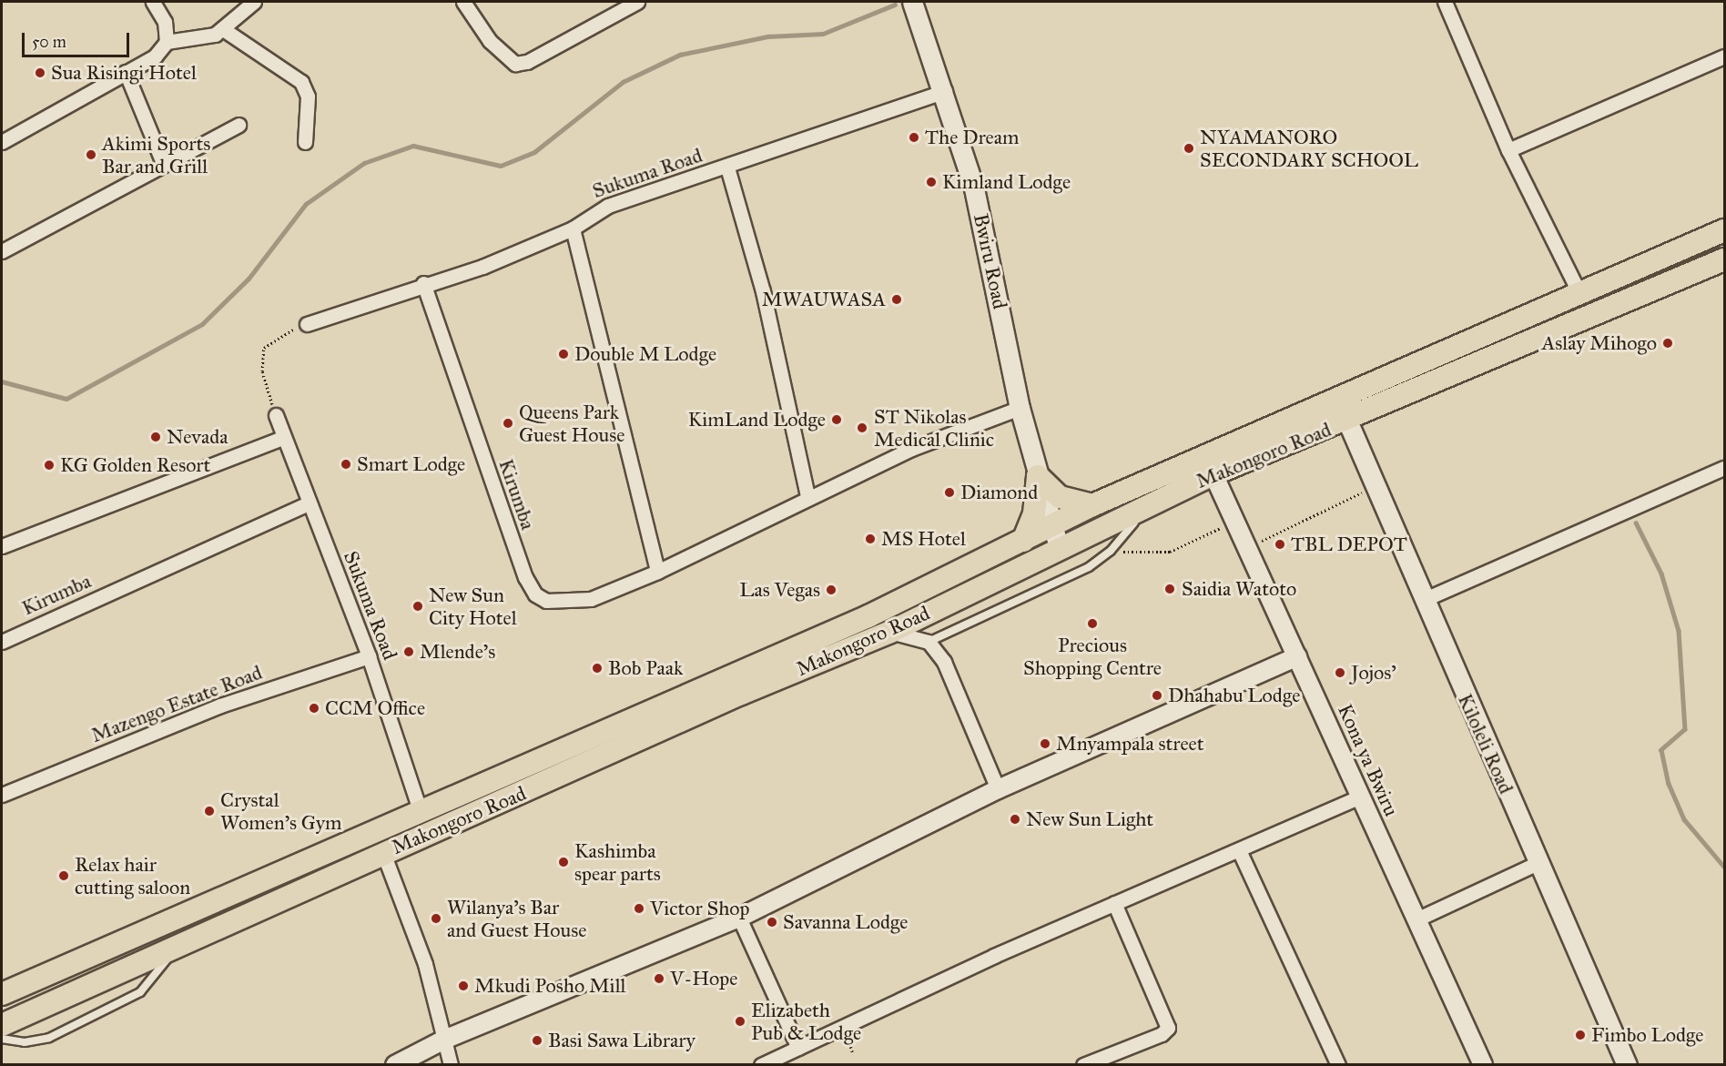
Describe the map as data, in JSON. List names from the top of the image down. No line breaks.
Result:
{"streets":{"main road":["Bwiru Road","Makongoro Road","Kiloleli Road"],"street":["Sukuma Road","Kirumba","Mazengo Estate Road","Kona ya Bwiru"]},"crossings":[["Sukuma Road","Bwiru Road"],["Sukuma Road","Makongoro Road"],["Sukuma Road","Kirumba"],["Sukuma Road","Mazengo Estate Road"],["Bwiru Road","Makongoro Road"],["Bwiru Road","Kirumba"],["Makongoro Road","Kiloleli Road"],["Makongoro Road","Kona ya Bwiru"]],"places":["Sua Risingi Hotel","The Dream","NYAMANORO SECONDARY SCHOOL","Akimi Sports Bar and Grill","Kimland Lodge","MWAUWASA","Aslay Mihogo","Double M Lodge","KimLand Lodge","Queens Park Guest House","ST Nikolas Medical Clinic","Nevada","Smart Lodge","KG Golden Resort","Diamond","MS Hotel","TBL DEPOT","Saidia Watoto","Las Vegas","New Sun City Hotel","Precious Shopping Centre","Mlende's","Bob Paak","Jojos'","Dhahabu Lodge","CCM Office","Mnyampala street","Crystal Women's Gym","New Sun Light","Kashimba spear parts","Relax hair cutting saloon","Victor Shop","Wilanya's Bar and Guest House","Savanna Lodge","V-Hope","Mkudi Posho Mill","Elizabeth Pub & Lodge","Fimbo Lodge","Basi Sawa Library"],"scale_bar":"50 m"}
